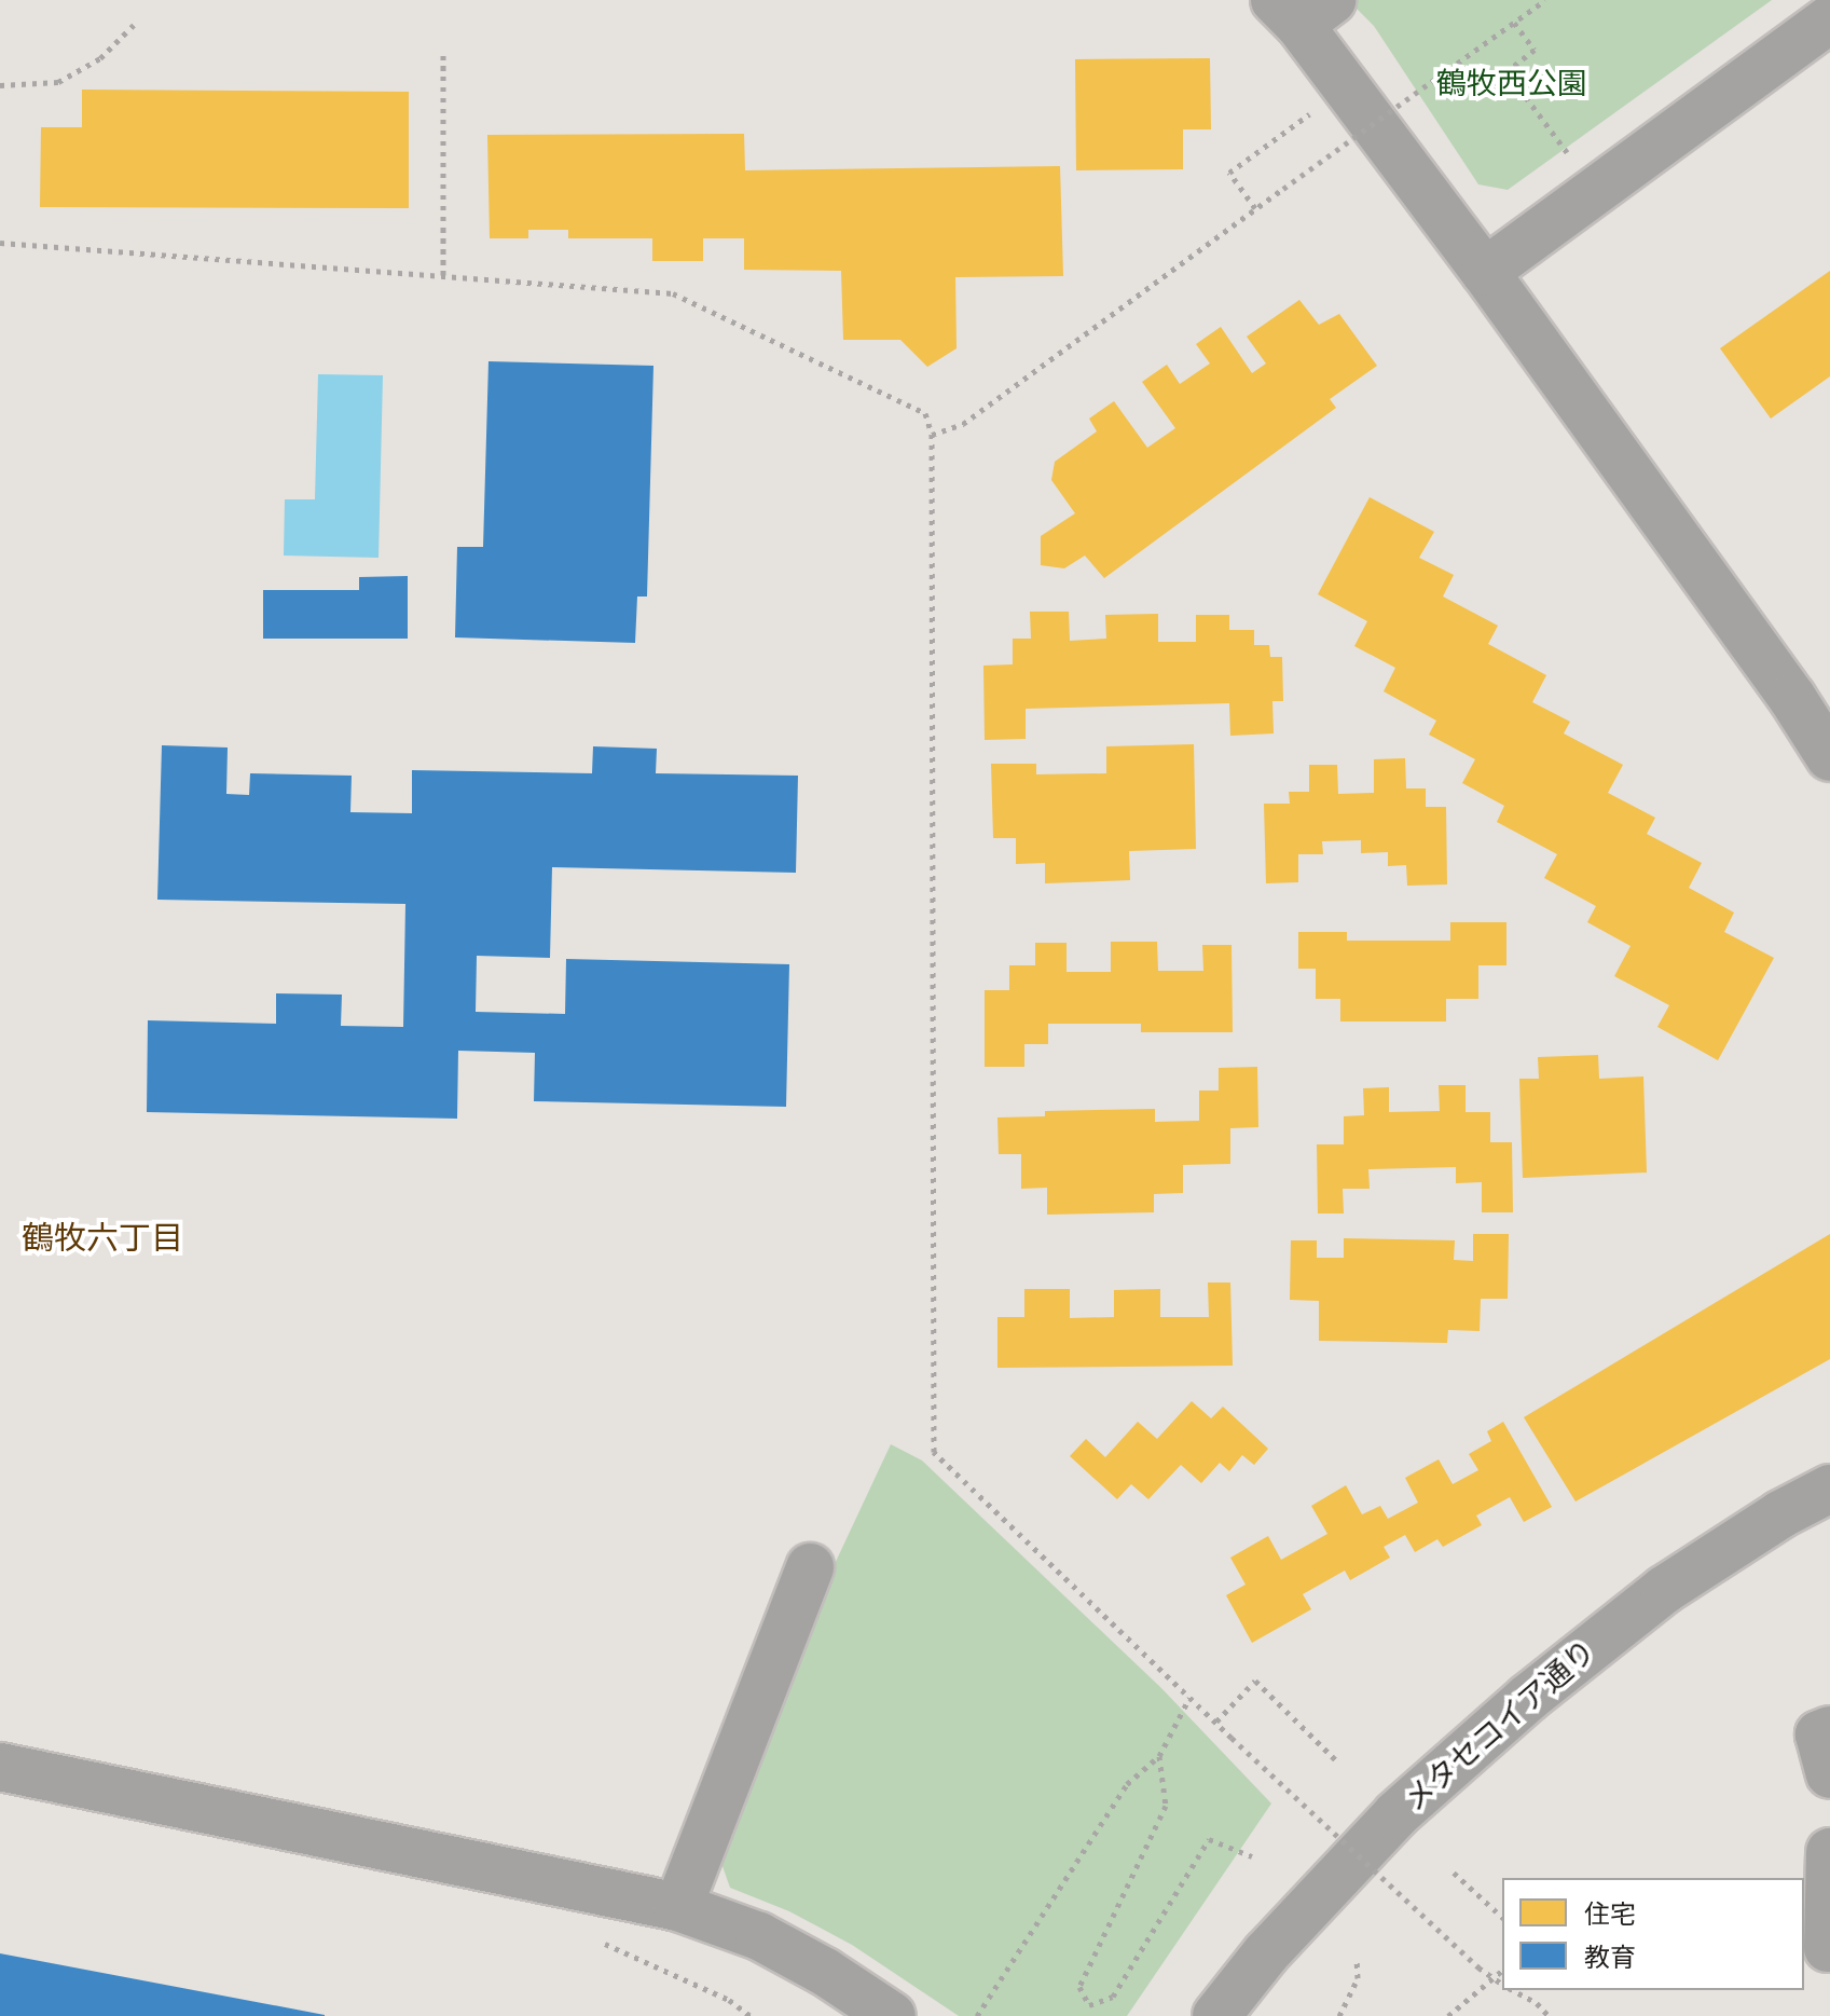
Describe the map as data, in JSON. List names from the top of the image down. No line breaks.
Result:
{"streets":{"street":["メタセコイア通り"]},"districts":["鶴牧六丁目"],"parks":["鶴牧西公園"],"legend":["住宅","教育"]}
